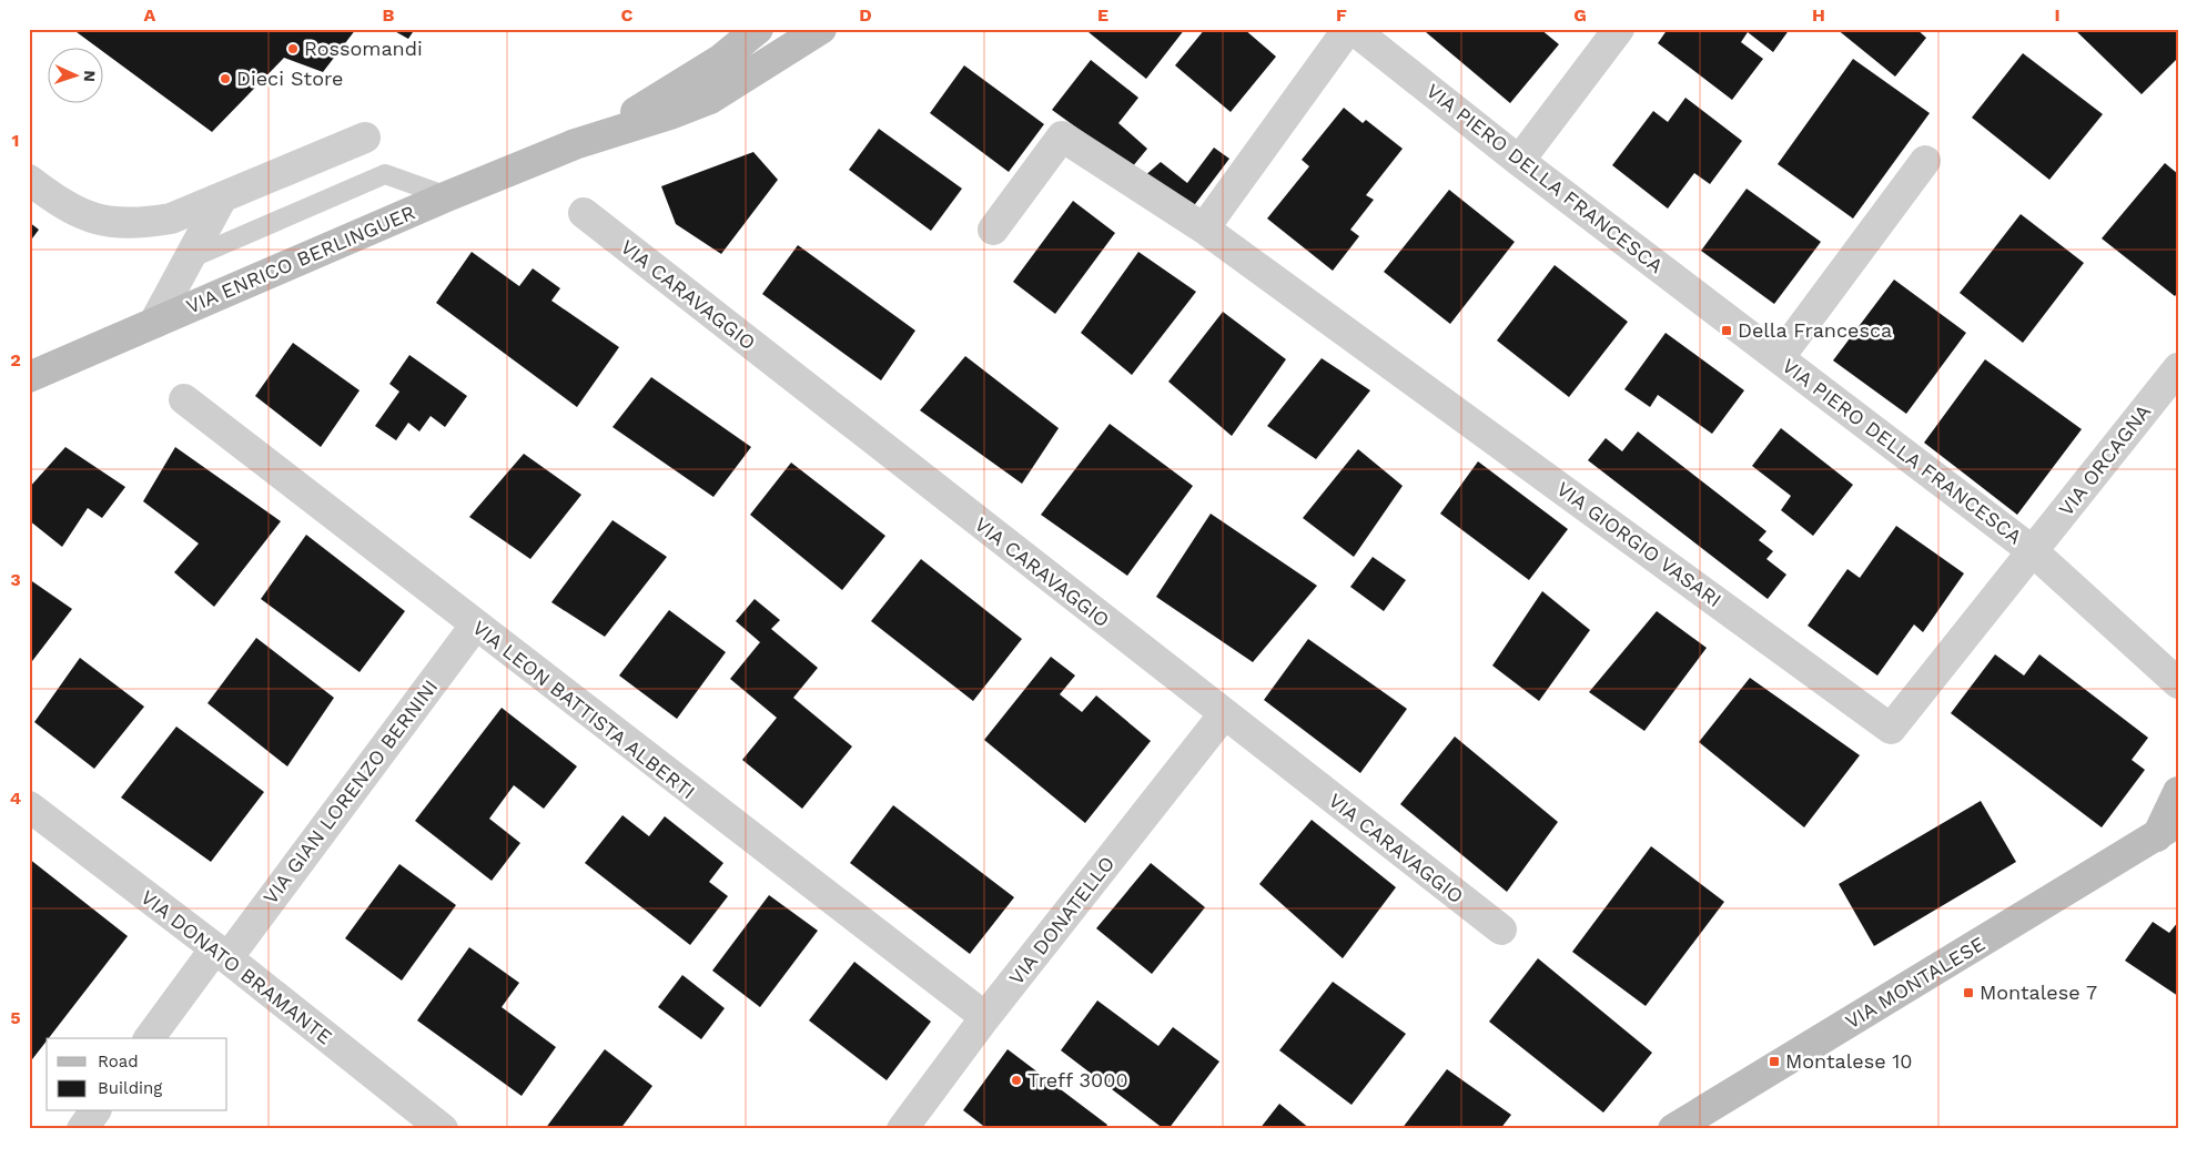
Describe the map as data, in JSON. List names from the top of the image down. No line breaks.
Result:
{"streets":{"main road":["VIA ENRICO BERLINGUER","VIA MONTALESE"],"street":["VIA PIERO DELLA FRANCESCA","VIA CARAVAGGIO","VIA ORCAGNA","VIA GIORGIO VASARI","VIA LEON BATTISTA ALBERTI","VIA GIAN LORENZO BERNINI","VIA DONATELLO","VIA DONATO BRAMANTE"]},"crossings":[["VIA PIERO DELLA FRANCESCA","VIA ORCAGNA"],["VIA PIERO DELLA FRANCESCA","VIA GIORGIO VASARI"],["VIA CARAVAGGIO","VIA DONATELLO"],["VIA ORCAGNA","VIA GIORGIO VASARI"],["VIA LEON BATTISTA ALBERTI","VIA GIAN LORENZO BERNINI"],["VIA LEON BATTISTA ALBERTI","VIA DONATELLO"],["VIA GIAN LORENZO BERNINI","VIA DONATO BRAMANTE"]],"places":{"other":["Rossomandi","Dieci Store","Treff 3000"],"transit":["Della Francesca","Montalese 7","Montalese 10"]},"legend":["Road","Building"],"north":"right","grid":{"columns":["A","B","C","D","E","F","G","H","I"],"rows":["1","2","3","4","5"]}}
